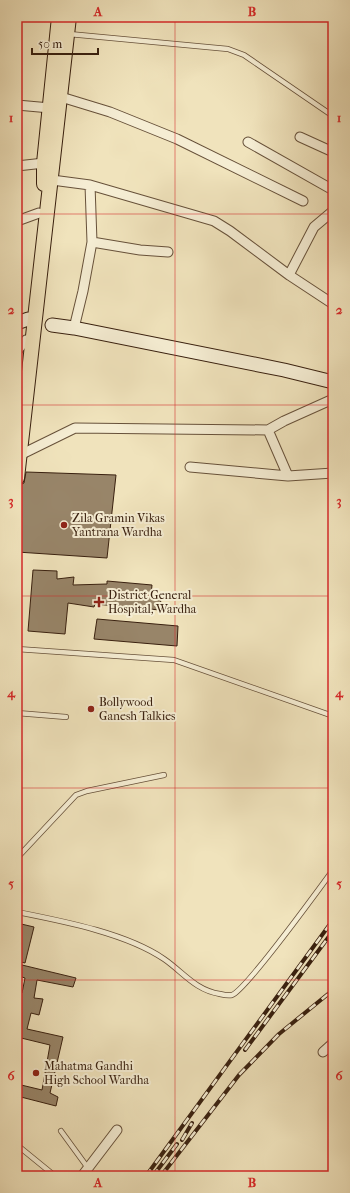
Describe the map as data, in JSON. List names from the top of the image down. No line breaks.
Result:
{"places":{"other":["Zila Gramin Vikas Yantrana Wardha","Bollywood Ganesh Talkies","Mahatma Gandhi High School Wardha"],"health":["District General Hospital, Wardha"]},"scale_bar":"50 m","grid":{"columns":["A","B"],"rows":["1","2","3","4","5","6"]}}
